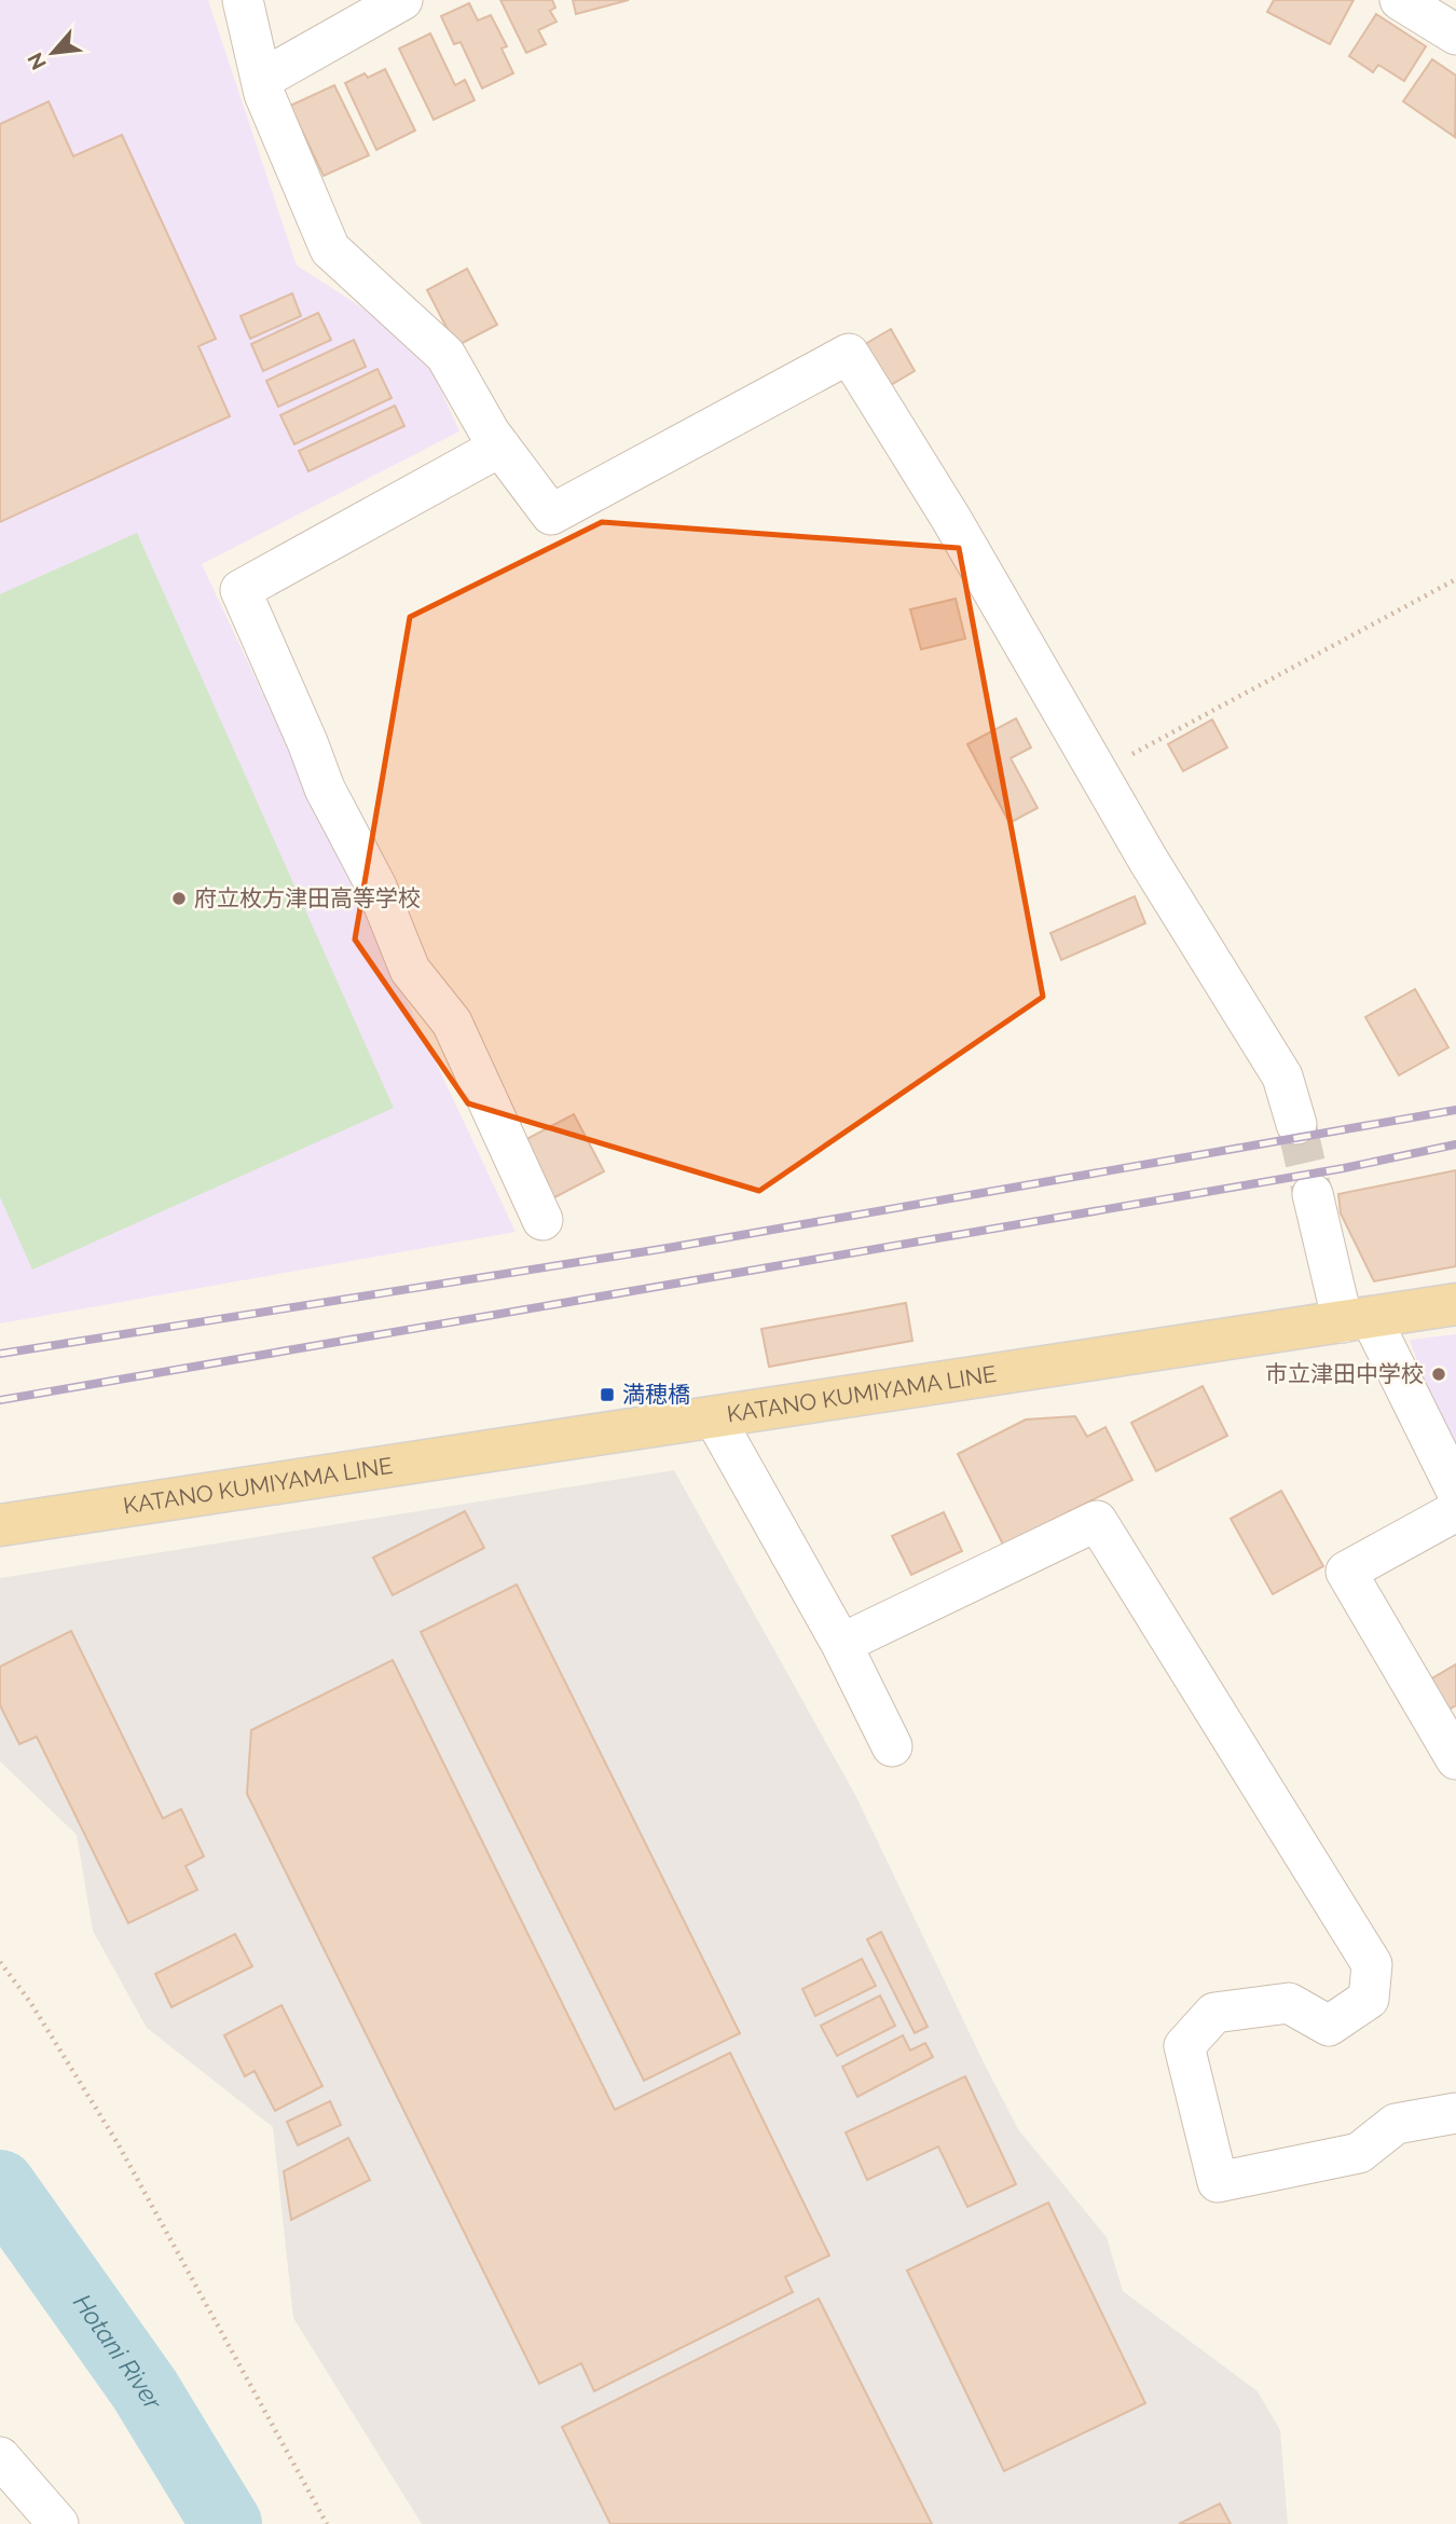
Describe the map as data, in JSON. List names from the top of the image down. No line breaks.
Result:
{"streets":{"main road":["KATANO KUMIYAMA LINE"]},"water":["Hotani River"],"places":{"other":["府立枚方津田高等学校","市立津田中学校"],"transit":["満穂橋"]},"north":"bottom left"}
